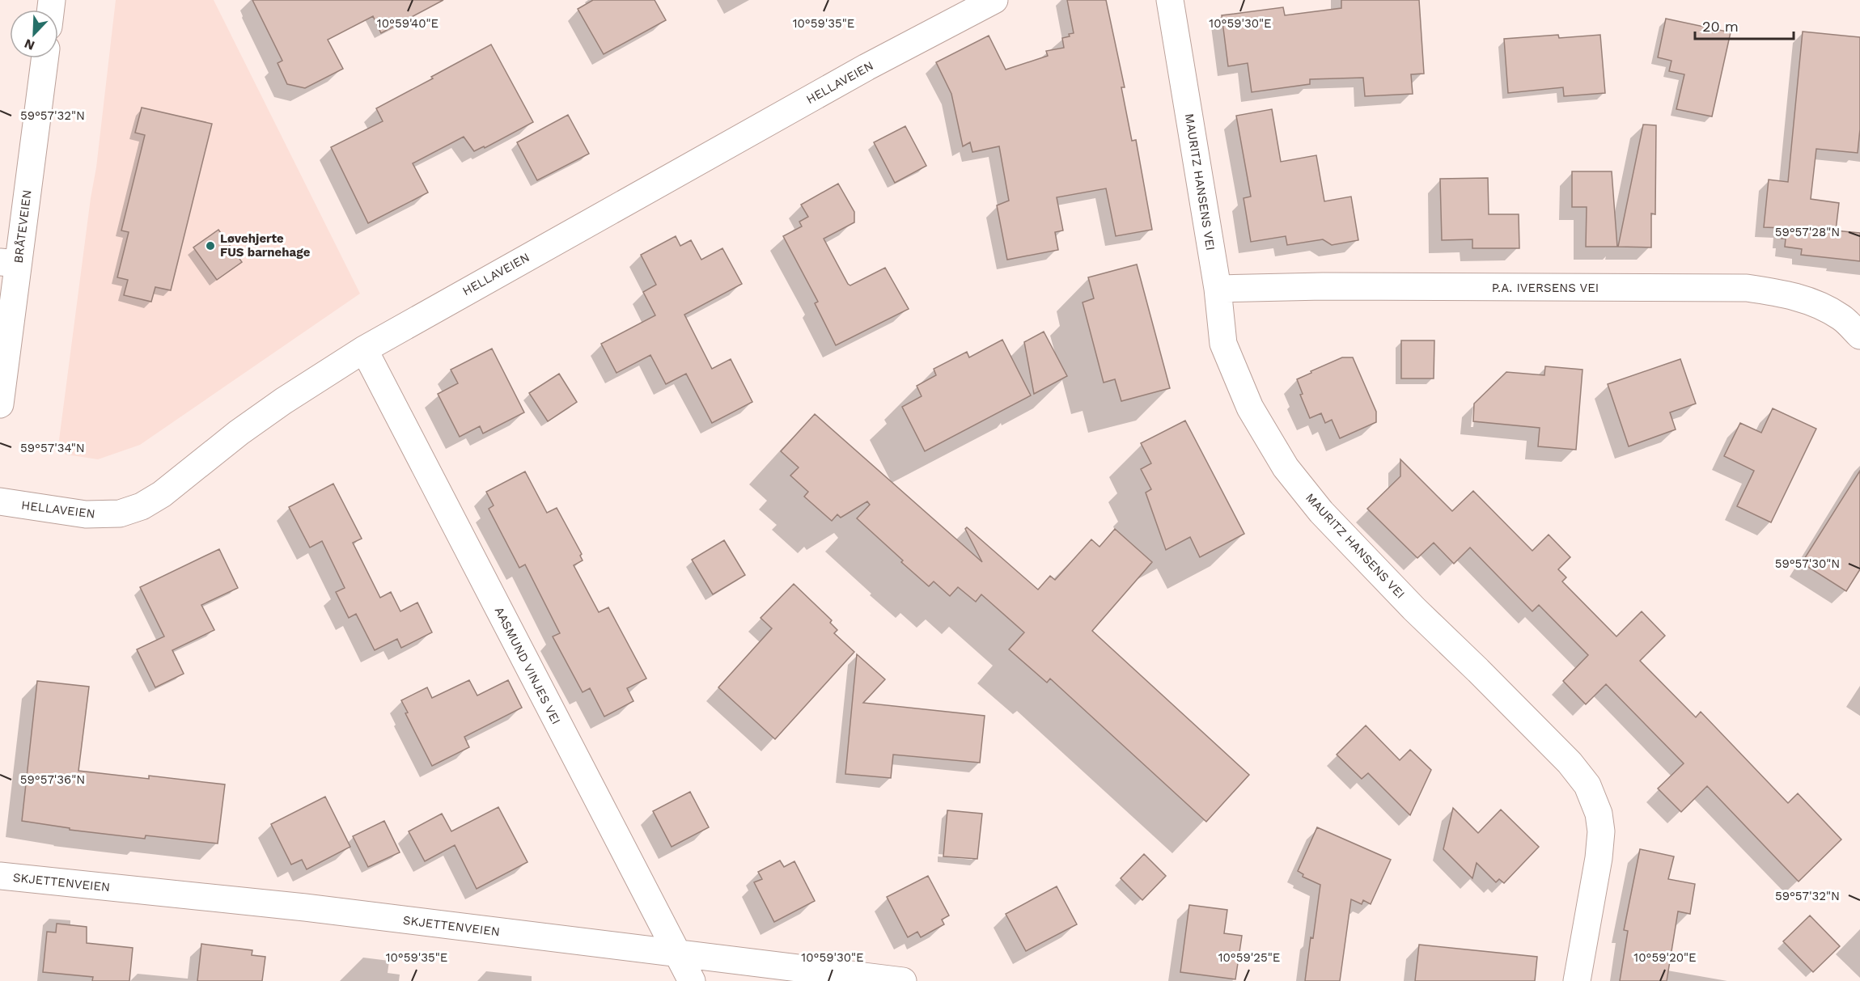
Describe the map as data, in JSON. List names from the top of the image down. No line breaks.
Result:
{"streets":{"street":["HELLAVEIEN","MAURITZ HANSENS VEI","BRÅTEVEIEN","P.A. IVERSENS VEI","AASMUND VINJES VEI","SKJETTENVEIEN"]},"crossings":[["HELLAVEIEN","AASMUND VINJES VEI"],["MAURITZ HANSENS VEI","P.A. IVERSENS VEI"],["AASMUND VINJES VEI","SKJETTENVEIEN"]],"places":["Løvehjerte FUS barnehage"],"scale_bar":"20 m","north":"bottom left","coordinates":["10°59'35\"E","10°59'40\"E","10°59'30\"E","59°57'32\"N","59°57'28\"N","59°57'34\"N","59°57'30\"N","59°57'36\"N","10°59'25\"E","10°59'20\"E"]}
